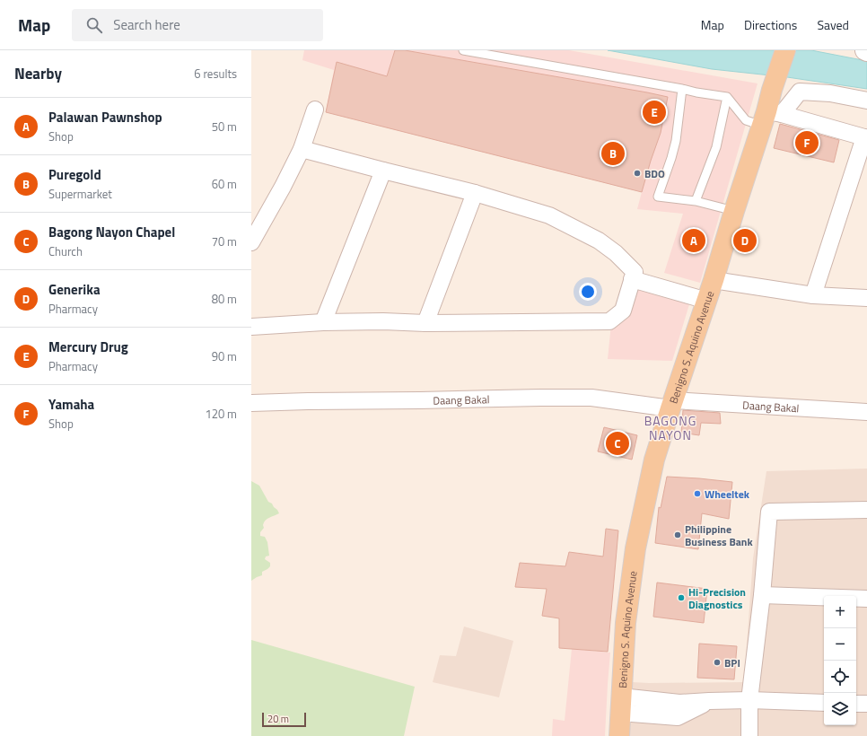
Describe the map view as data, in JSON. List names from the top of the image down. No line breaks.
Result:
{"streets":{"main road":["Benigno S. Aquino Avenue"],"street":["Daang Bakal"]},"crossings":[["Benigno S. Aquino Avenue","Daang Bakal"]],"districts":["BAGONG NAYON"],"places":["BDO","Wheeltek","Philippine Business Bank","Hi-Precision Diagnostics","BPI"],"scale_bar":"20 m","page":{"header":"Map","search":"Search here","nav":["Map","Directions","Saved"],"heading":["Nearby","6 results"],"list":[{"mark":"A","name":"Palawan Pawnshop","note":"Shop","value":"50 m"},{"mark":"B","name":"Puregold","note":"Supermarket","value":"60 m"},{"mark":"C","name":"Bagong Nayon Chapel","note":"Church","value":"70 m"},{"mark":"D","name":"Generika","note":"Pharmacy","value":"80 m"},{"mark":"E","name":"Mercury Drug","note":"Pharmacy","value":"90 m"},{"mark":"F","name":"Yamaha","note":"Shop","value":"120 m"}],"pins":["E","F","B","A","D","C"],"map_buttons":["+","−"],"scale":"20 m"}}
